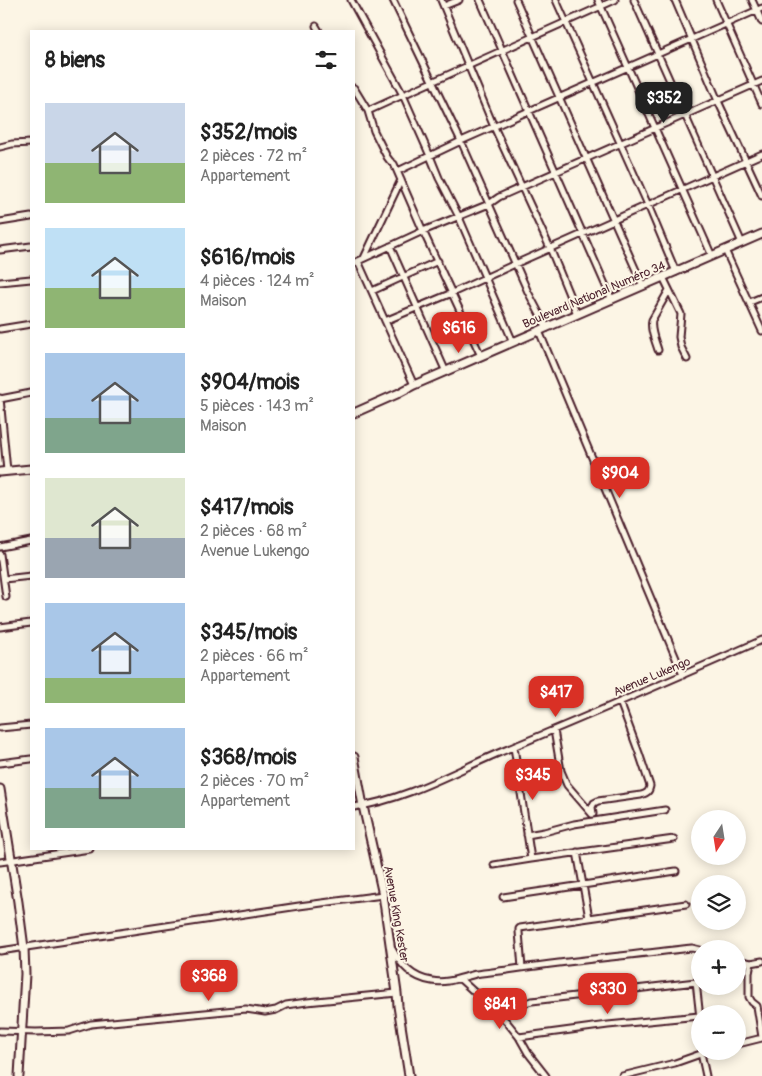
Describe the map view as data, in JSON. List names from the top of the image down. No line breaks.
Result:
{"streets":{"street":["Boulevard National Numéro 34","Avenue Lukengo","Avenue King Kester"]},"crossings":[["Avenue Lukengo","Avenue King Kester"]],"north":"bottom","page":{"heading":"8 biens","price":["$352","$616","$904","$417","$345","$368","$330","$841"],"list":[{"name":"$352/mois","note":"2 pièces · 72 m² · Appartement"},{"name":"$616/mois","note":"4 pièces · 124 m² · Maison"},{"name":"$904/mois","note":"5 pièces · 143 m² · Maison"},{"name":"$417/mois","note":"2 pièces · 68 m² · Avenue Lukengo"},{"name":"$345/mois","note":"2 pièces · 66 m² · Appartement"},{"name":"$368/mois","note":"2 pièces · 70 m² · Appartement"}],"map_buttons":["+","−"]}}
